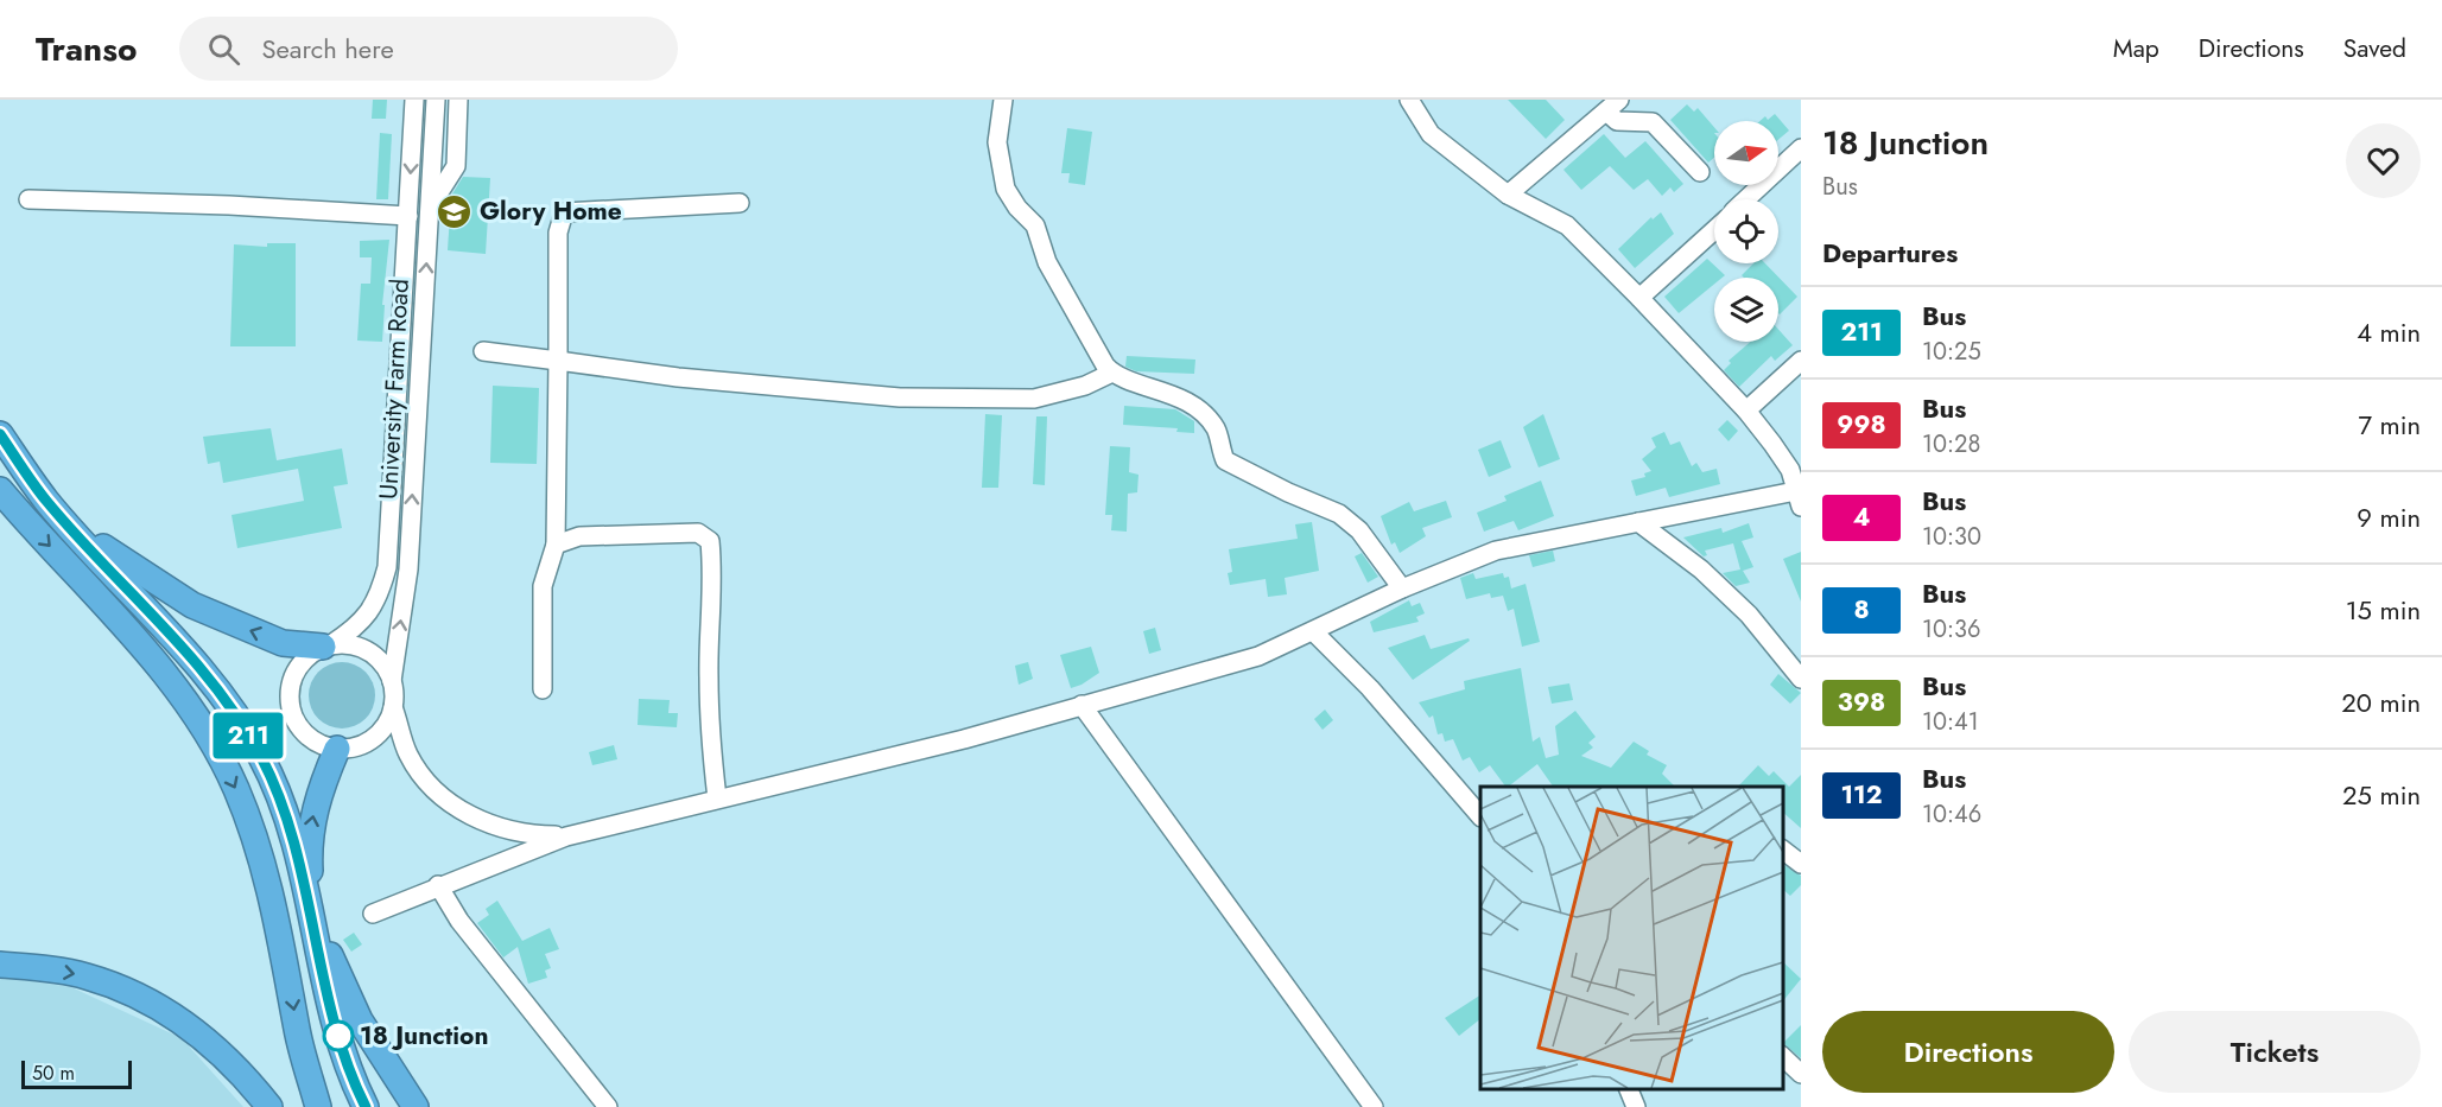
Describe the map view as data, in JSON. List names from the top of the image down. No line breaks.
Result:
{"streets":{"street":["University Farm Road"]},"places":{"school or university":["Glory Home"],"other":["18 Junction"]},"lines":["bus line 211"],"scale_bar":"50 m","north":"right","page":{"header":"Transo","search":"Search here","nav":["Map","Directions","Saved"],"on_map":"211","heading":[["18 Junction","Bus"],"Departures"],"list":[{"mark":"211","name":"Bus","note":"10:25","value":"4 min"},{"mark":"998","name":"Bus","note":"10:28","value":"7 min"},{"mark":"4","name":"Bus","note":"10:30","value":"9 min"},{"mark":"8","name":"Bus","note":"10:36","value":"15 min"},{"mark":"398","name":"Bus","note":"10:41","value":"20 min"},{"mark":"112","name":"Bus","note":"10:46","value":"25 min"}],"buttons":["Directions","Tickets"],"scale":"50 m"}}
